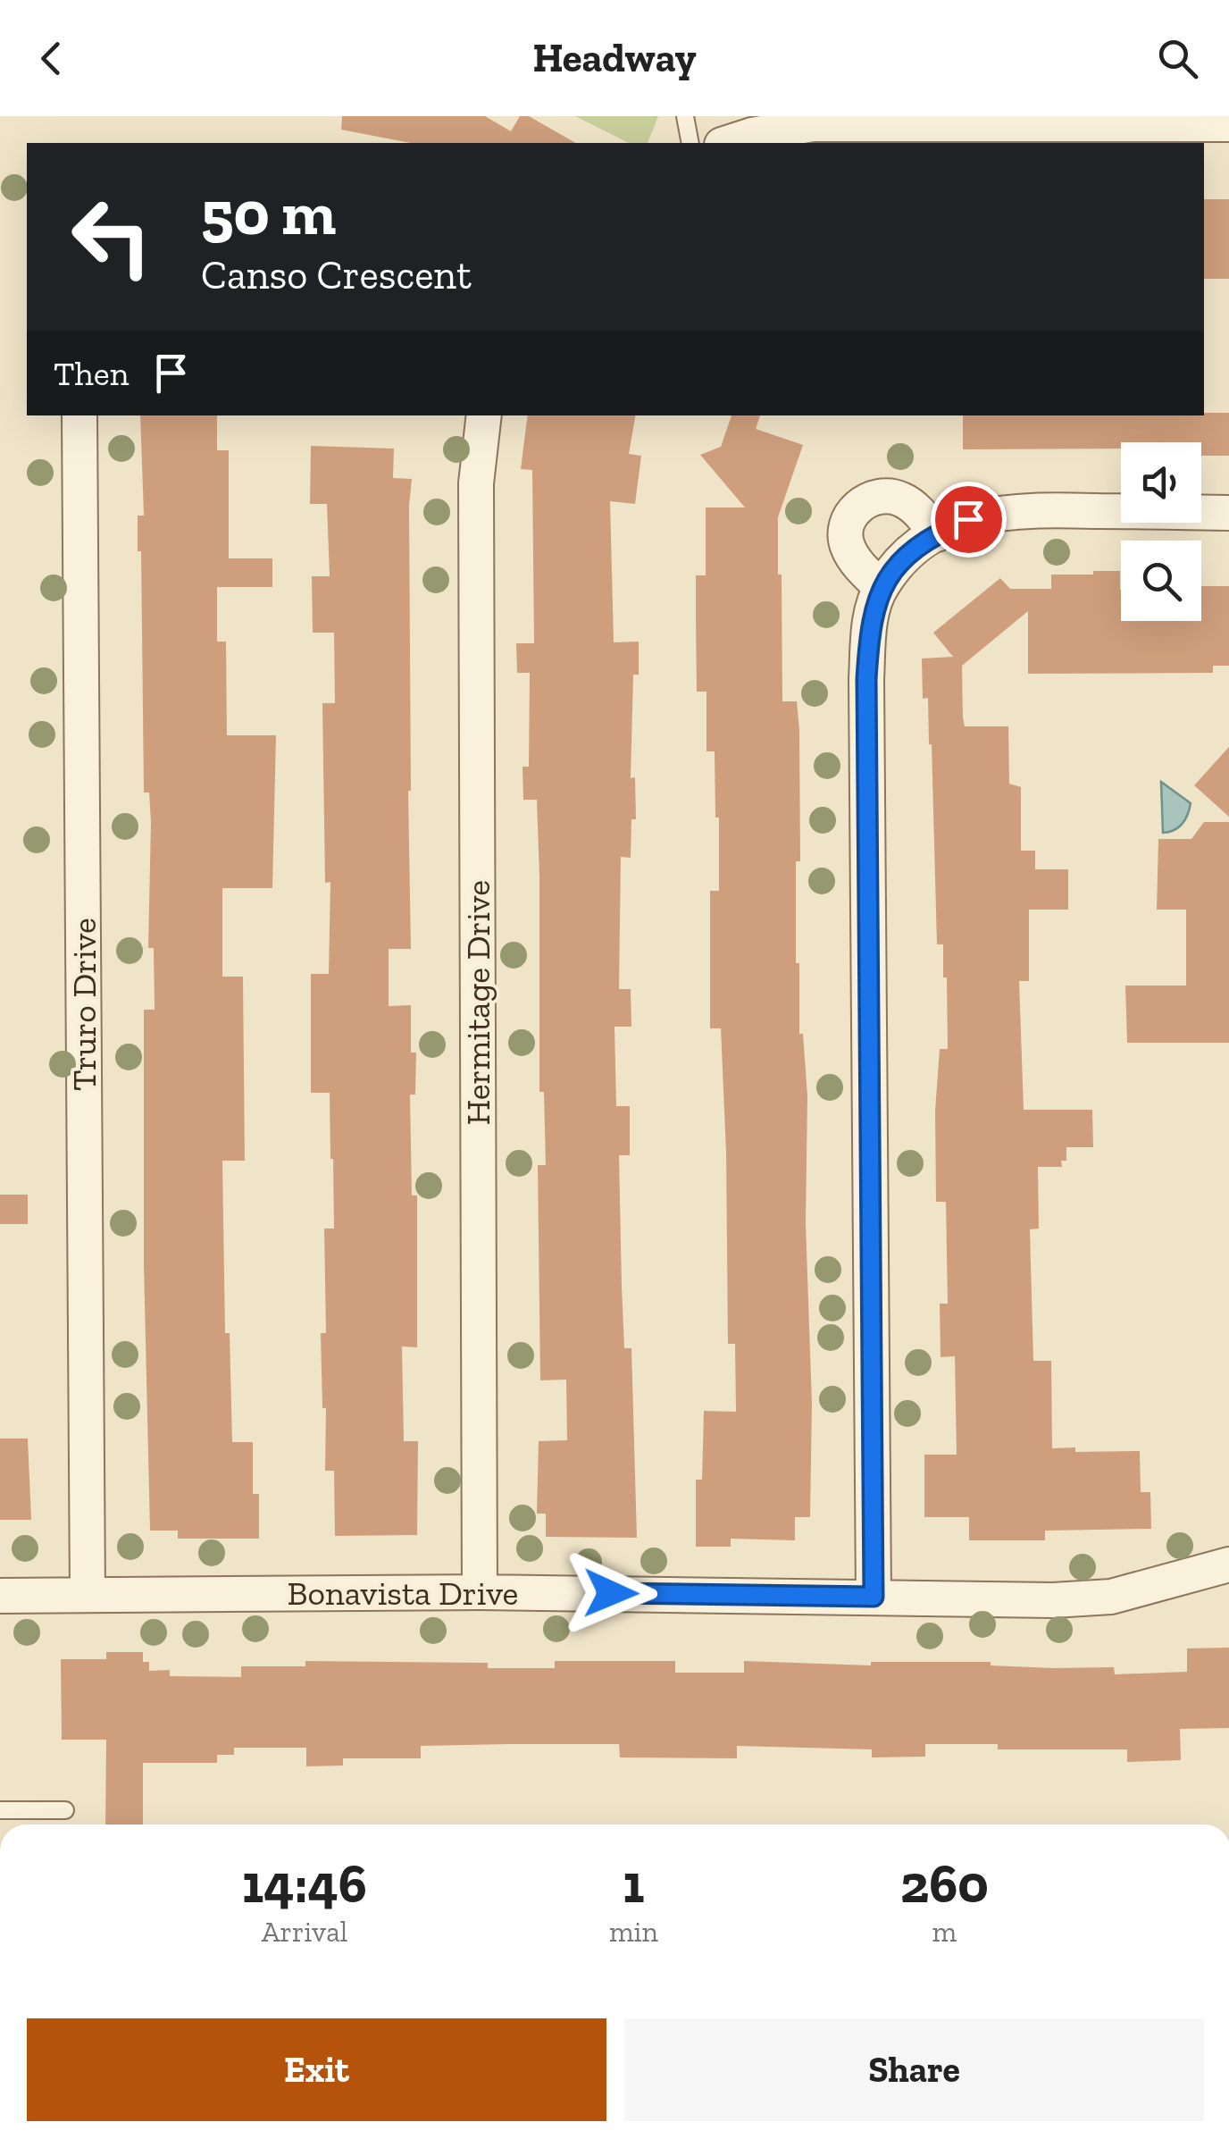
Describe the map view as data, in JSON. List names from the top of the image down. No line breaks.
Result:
{"streets":{"street":["Hermitage Drive","Truro Drive","Bonavista Drive"]},"crossings":[["Hermitage Drive","Bonavista Drive"],["Truro Drive","Bonavista Drive"]],"page":{"header":"Headway","turn":["50 m","Canso Crescent"],"then":"Then","eta":["14:46","Arrival","1","min","260","m"],"buttons":["Exit","Share"]}}
